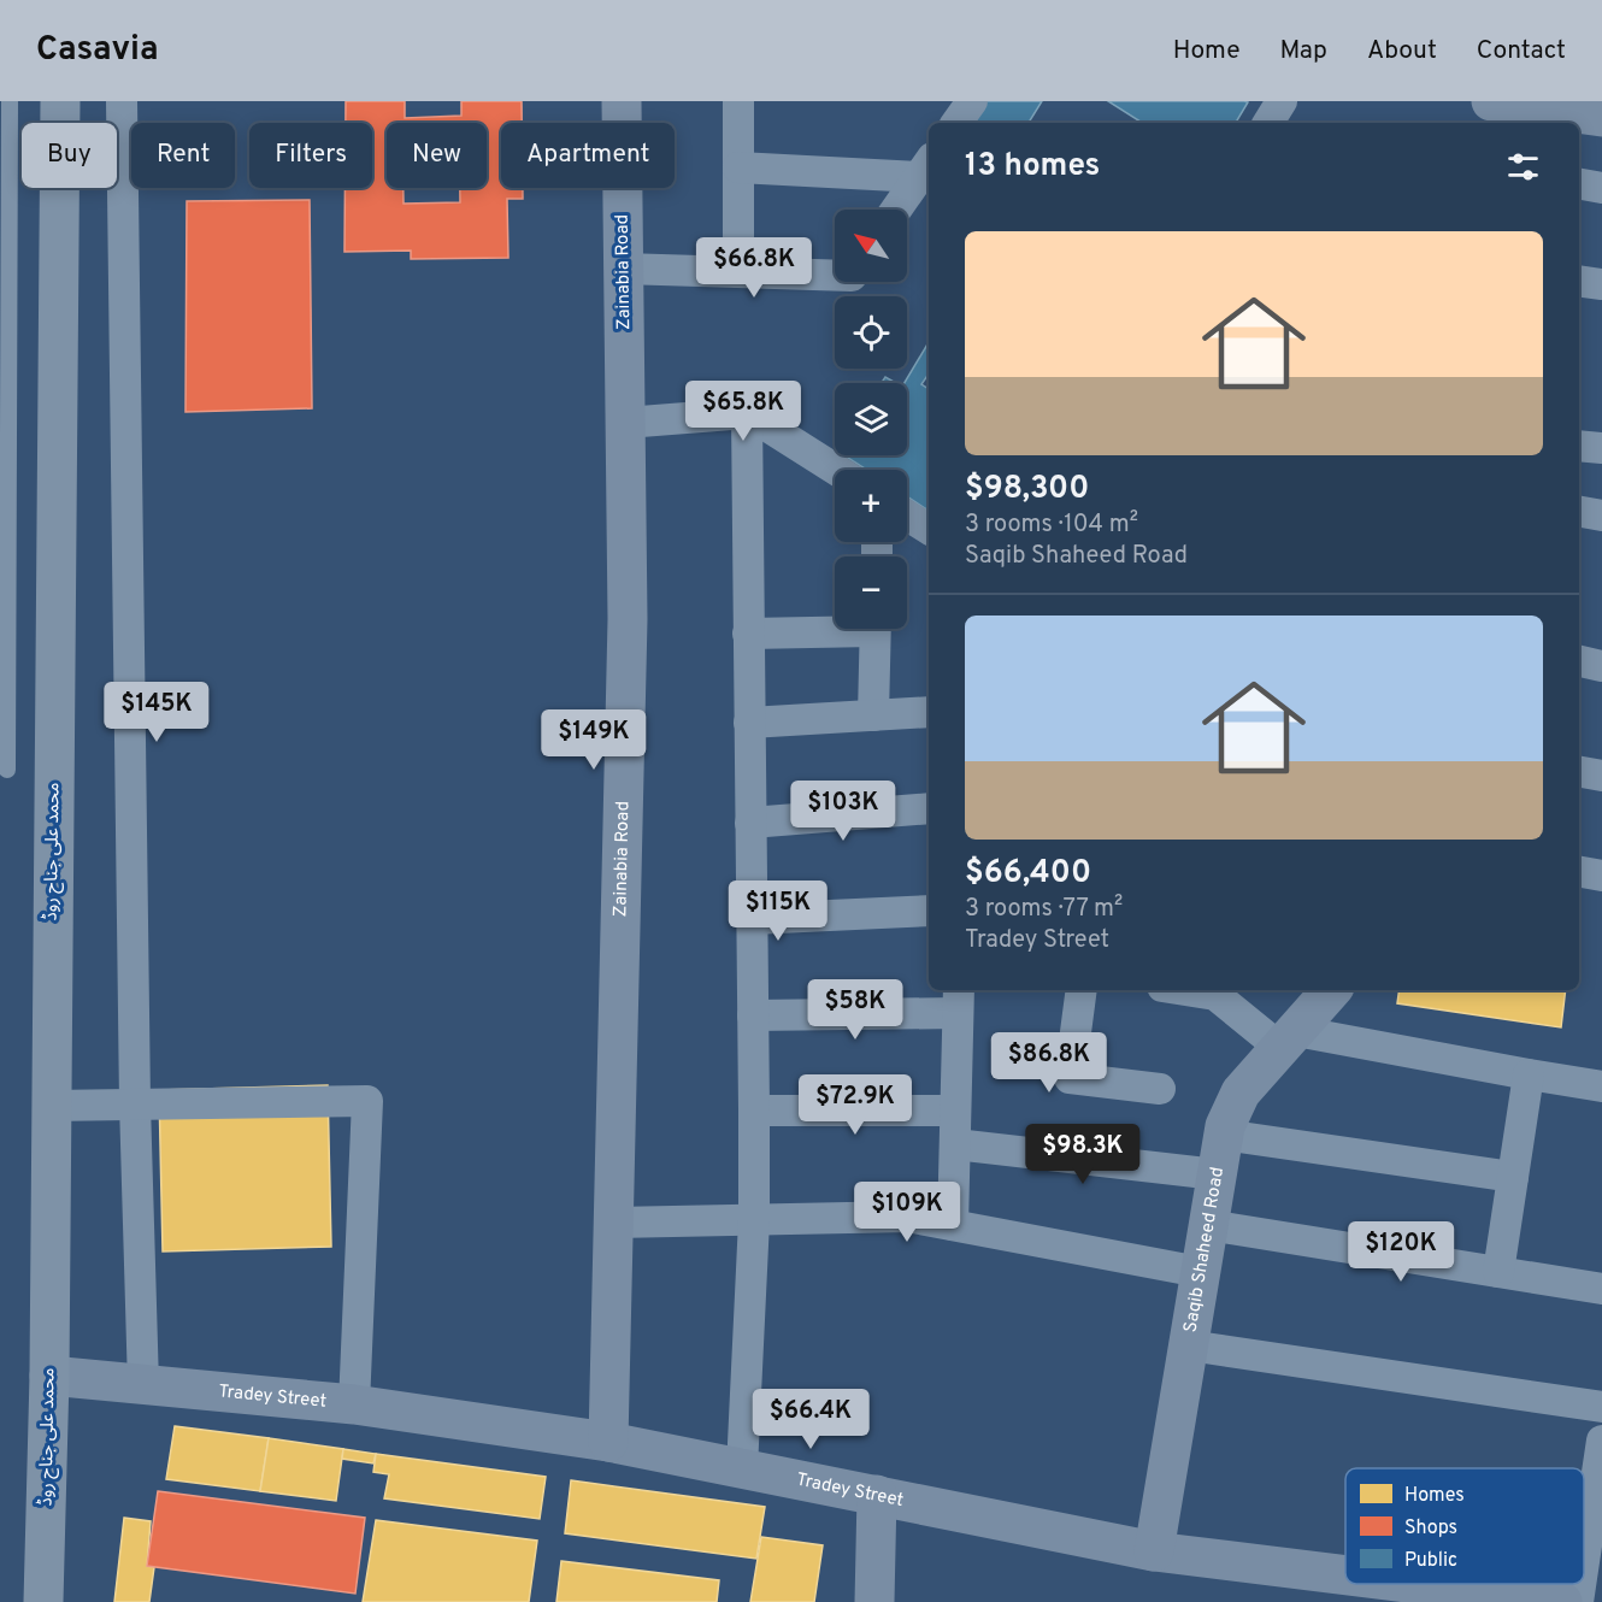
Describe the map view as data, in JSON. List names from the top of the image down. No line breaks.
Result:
{"streets":{"highway":["محمد علی جناح روڈ"],"street":["Zainabia Road","Saqib Shaheed Road","Tradey Street"]},"crossings":[["Zainabia Road","Tradey Street"],["محمد علی جناح روڈ","Tradey Street"],["Saqib Shaheed Road","Tradey Street"]],"legend":["Homes","Shops","Public"],"north":"top left","page":{"header":"Casavia","nav":["Home","Map","About","Contact"],"chip":["Buy","Rent","Filters","New","Apartment"],"heading":"13 homes","map_buttons":["+","−"],"list":[{"name":"$98,300","note":"3 rooms · 104 m² · Saqib Shaheed Road"},{"name":"$66,400","note":"3 rooms · 77 m² · Tradey Street"}],"price":["$66.8K","$65.8K","$145K","$149K","$103K","$115K","$58K","$86.8K","$72.9K","$98.3K","$109K","$120K","$66.4K"]}}
